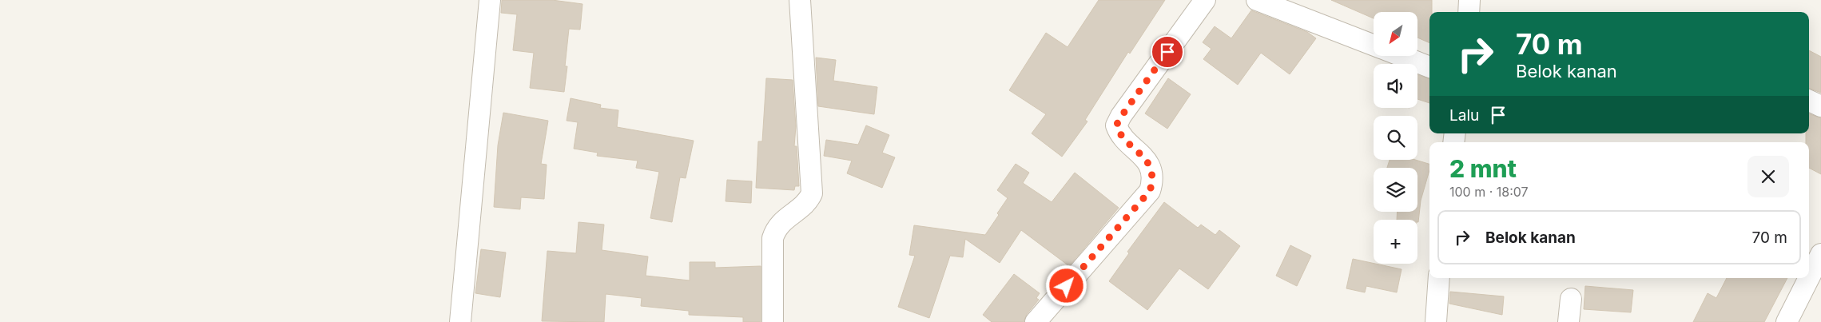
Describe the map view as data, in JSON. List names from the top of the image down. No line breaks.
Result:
{"north":"bottom left","page":{"map_buttons":"+","turn":["70 m","Belok kanan"],"then":"Lalu","heading":["2 mnt","100 m · 18:07"],"list":[{"name":"Belok kanan","value":"70 m"}]}}
